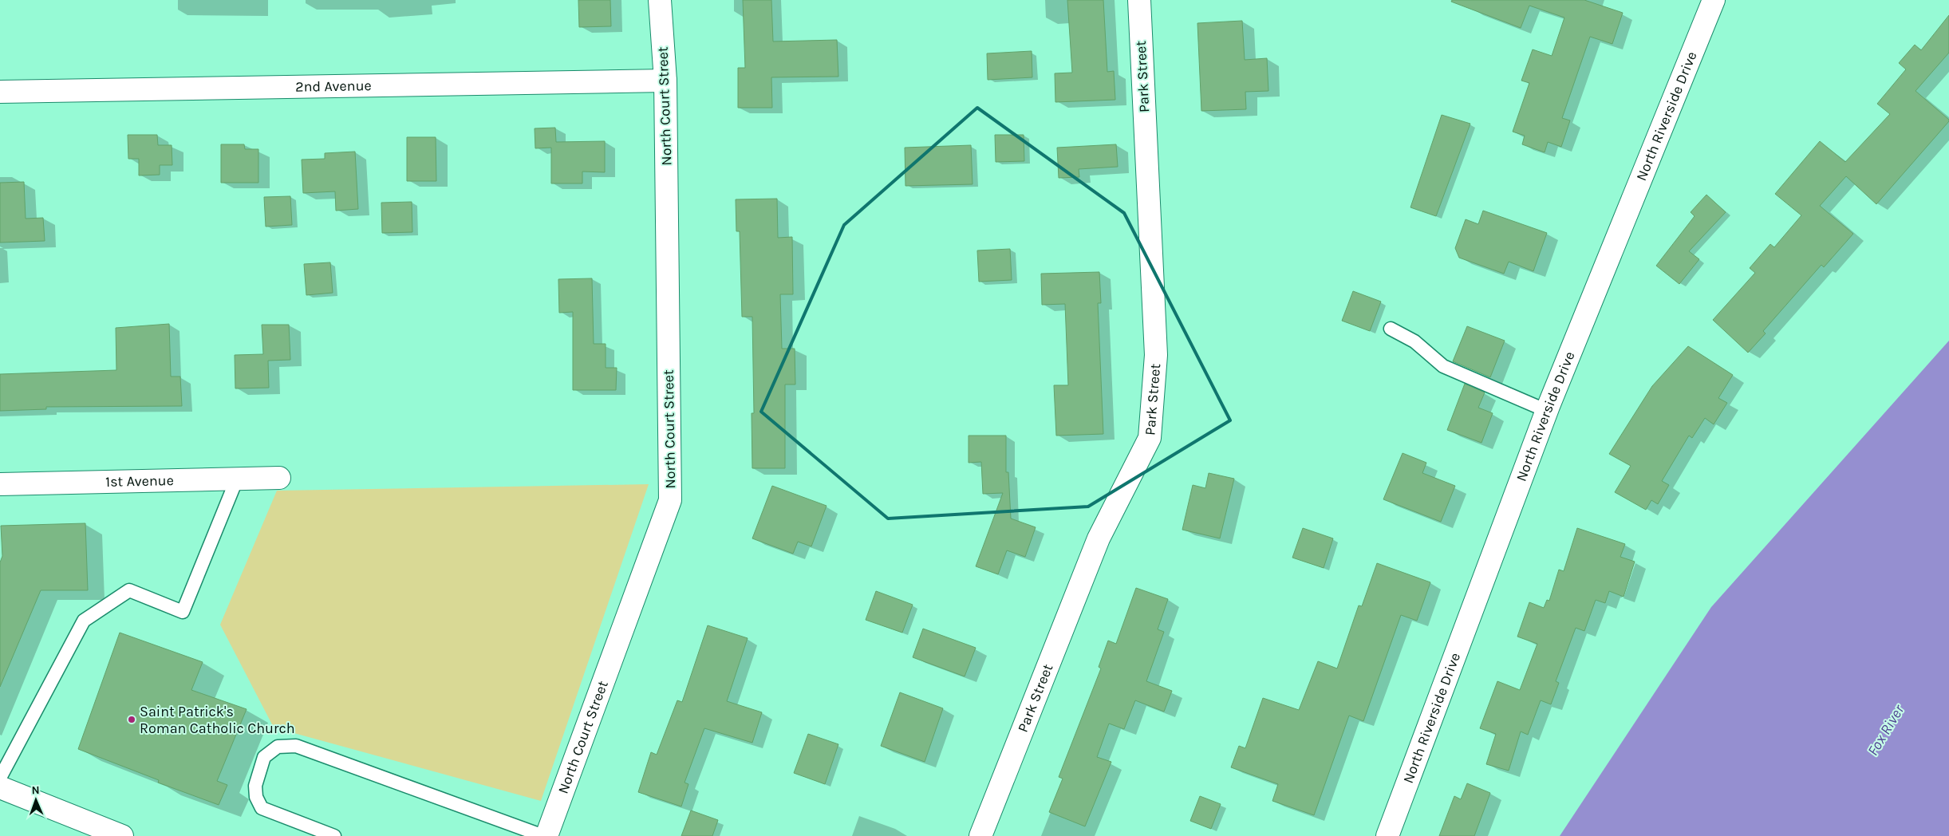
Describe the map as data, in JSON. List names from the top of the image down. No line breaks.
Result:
{"streets":{"street":["Park Street","2nd Avenue","North Court Street","North Riverside Drive","1st Avenue"]},"crossings":[["2nd Avenue","North Court Street"]],"water":["Fox River"],"places":["Saint Patrick's Roman Catholic Church"],"north":"top"}
